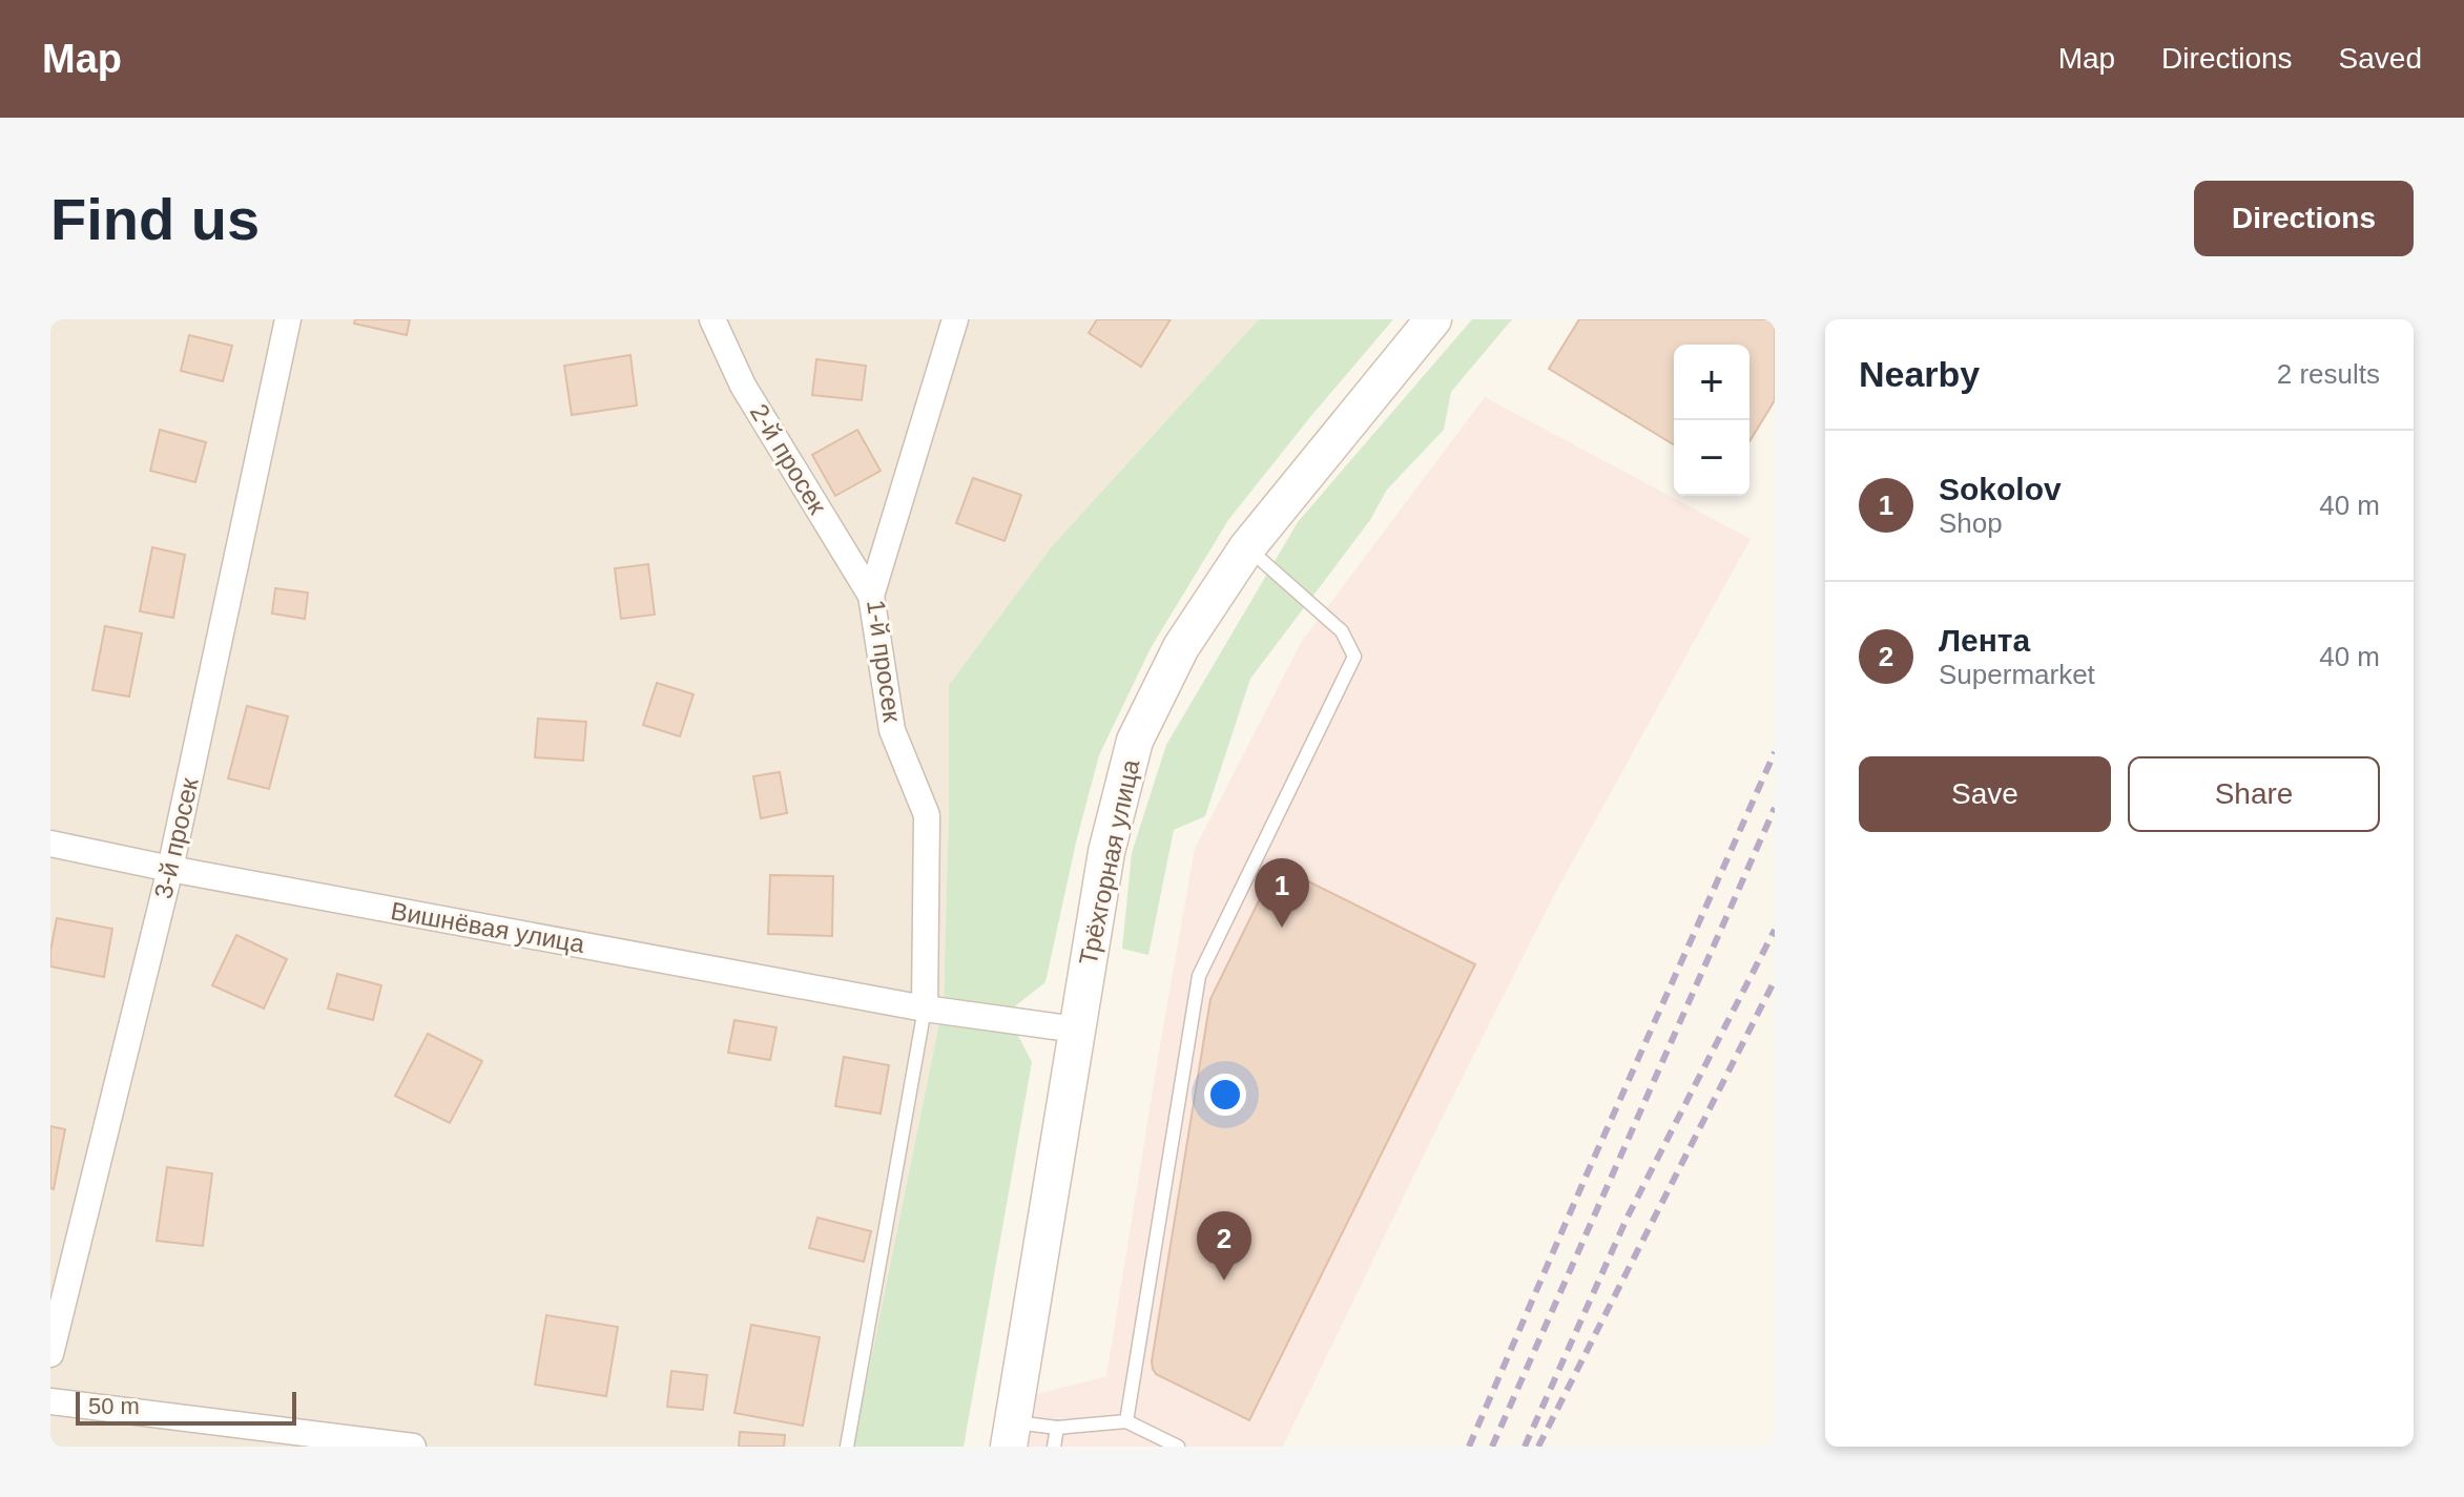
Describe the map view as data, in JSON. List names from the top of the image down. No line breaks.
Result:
{"streets":{"street":["2-й просек","1-й просек","3-й просек","Трёхгорная улица","Вишнёвая улица"]},"crossings":[["2-й просек","1-й просек"],["1-й просек","Вишнёвая улица"],["3-й просек","Вишнёвая улица"],["Трёхгорная улица","Вишнёвая улица"]],"scale_bar":"50 m","page":{"header":"Map","nav":["Map","Directions","Saved"],"buttons":["Directions",["Save","Share"]],"title":"Find us","heading":["Nearby","2 results"],"map_buttons":["+","−"],"list":[{"mark":"1","name":"Sokolov","note":"Shop","value":"40 m"},{"mark":"2","name":"Лента","note":"Supermarket","value":"40 m"}],"pins":["1","2"],"scale":"50 m"}}
